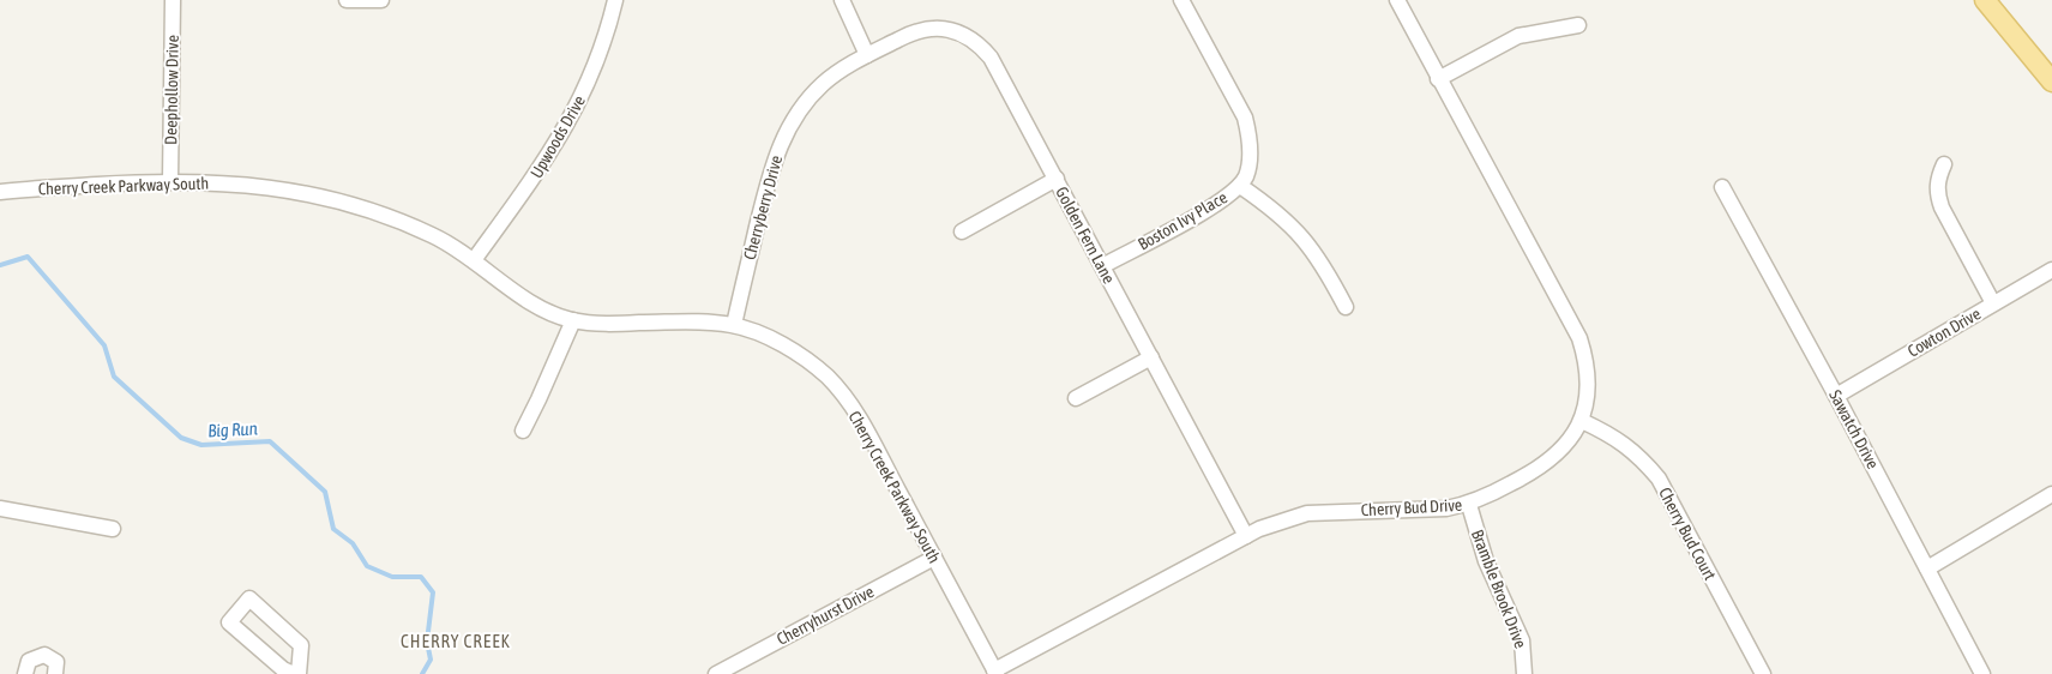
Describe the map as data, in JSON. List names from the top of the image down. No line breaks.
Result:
{"streets":{"street":["Deephollow Drive","Upwoods Drive","Cherry Creek Parkway South","Cherryberry Drive","Boston Ivy Place","Golden Fern Lane","Cowton Drive","Sawatch Drive","Cherry Bud Drive","Cherry Bud Court","Bramble Brook Drive","Cherryhurst Drive"]},"crossings":[["Deephollow Drive","Cherry Creek Parkway South"],["Upwoods Drive","Cherry Creek Parkway South"],["Cherry Creek Parkway South","Cherryberry Drive"],["Cherry Creek Parkway South","Cherry Bud Drive"],["Cherry Creek Parkway South","Cherryhurst Drive"],["Cherryberry Drive","Golden Fern Lane"],["Boston Ivy Place","Golden Fern Lane"],["Golden Fern Lane","Cherry Bud Drive"],["Cowton Drive","Sawatch Drive"],["Cherry Bud Drive","Cherry Bud Court"],["Cherry Bud Drive","Bramble Brook Drive"]],"districts":["CHERRY CREEK"],"water":["Big Run"]}
